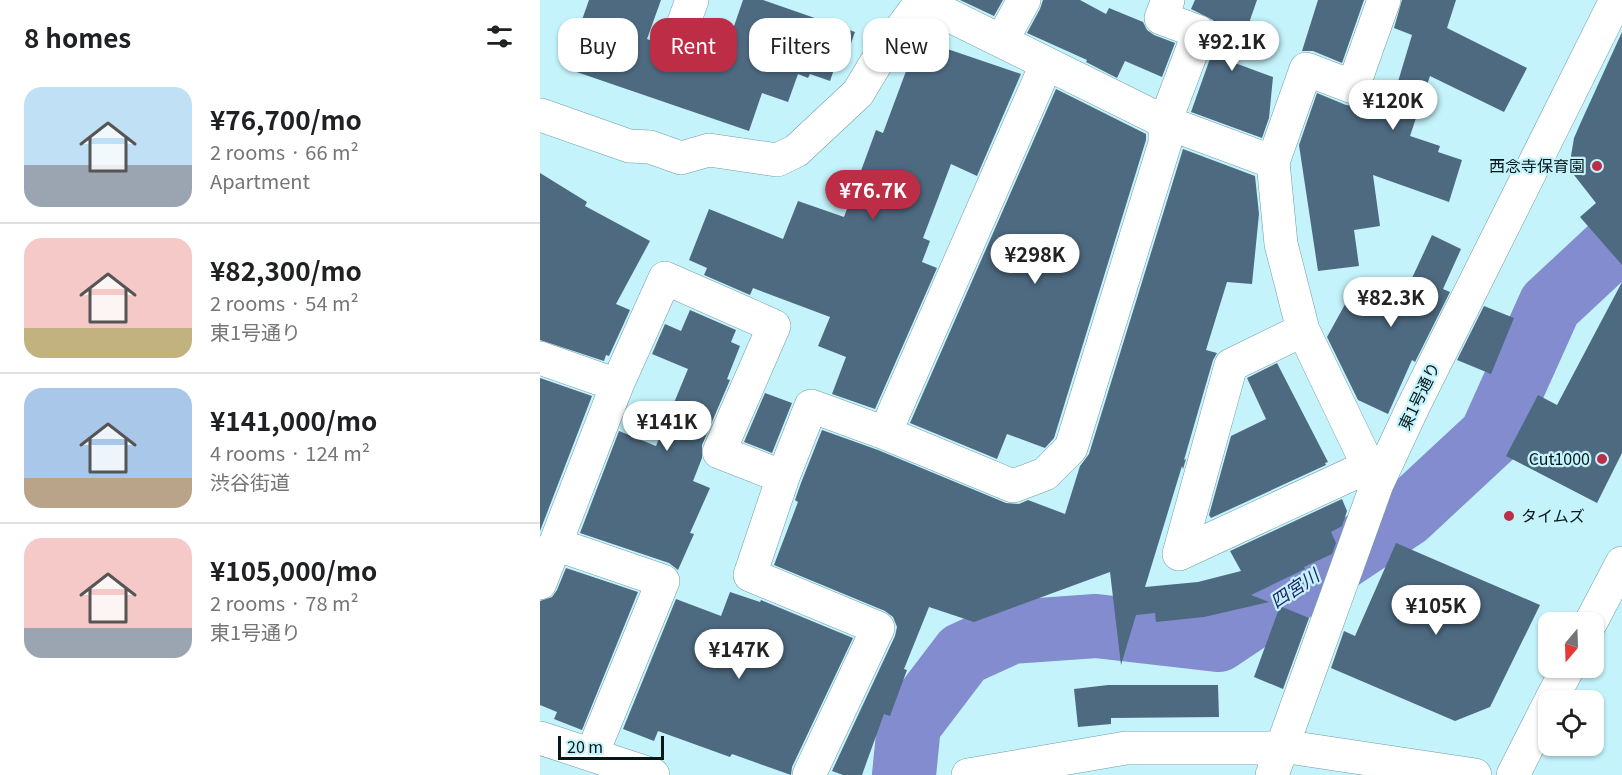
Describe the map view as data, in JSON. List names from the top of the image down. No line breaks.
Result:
{"streets":{"street":["東1号通り"]},"water":["四宮川"],"places":["西念寺保育園","Cut1000","タイムズ"],"scale_bar":"20 m","north":"bottom","page":{"heading":"8 homes","chip":["Buy","Rent","Filters","New"],"price":["¥92.1K","¥120K","¥76.7K","¥298K","¥82.3K","¥141K","¥105K","¥147K"],"list":[{"name":"¥76,700/mo","note":"2 rooms · 66 m² · Apartment"},{"name":"¥82,300/mo","note":"2 rooms · 54 m² · 東1号通り"},{"name":"¥141,000/mo","note":"4 rooms · 124 m² · 渋谷街道"},{"name":"¥105,000/mo","note":"2 rooms · 78 m² · 東1号通り"}],"scale":"20 m"}}
